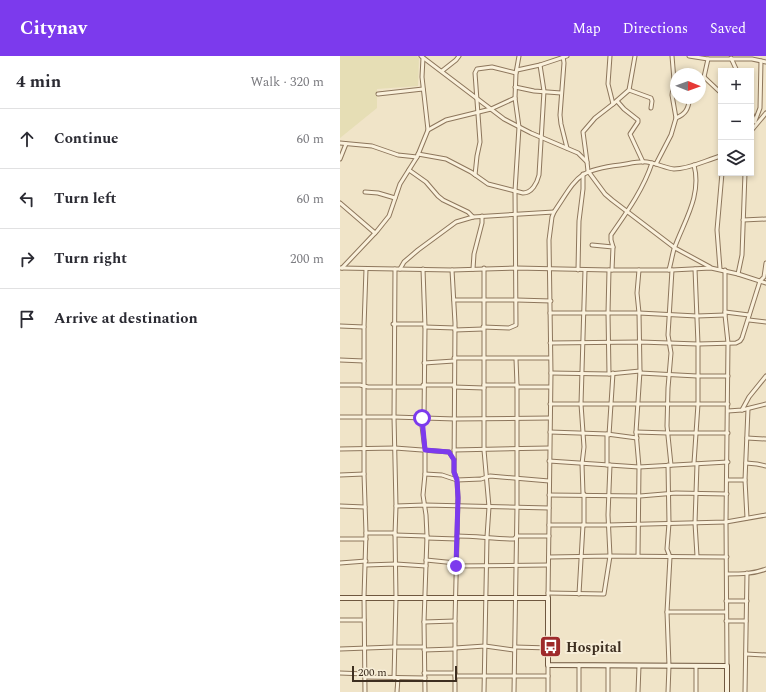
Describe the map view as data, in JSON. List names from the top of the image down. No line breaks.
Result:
{"places":{"bus stop":["Hospital"]},"scale_bar":"200 m","north":"right","page":{"header":"Citynav","nav":["Map","Directions","Saved"],"heading":["4 min","Walk · 320 m"],"map_buttons":["+","−"],"list":[["Continue","60 m"],["Turn left","60 m"],["Turn right","200 m"],"Arrive at destination"],"scale":"200 m"}}
